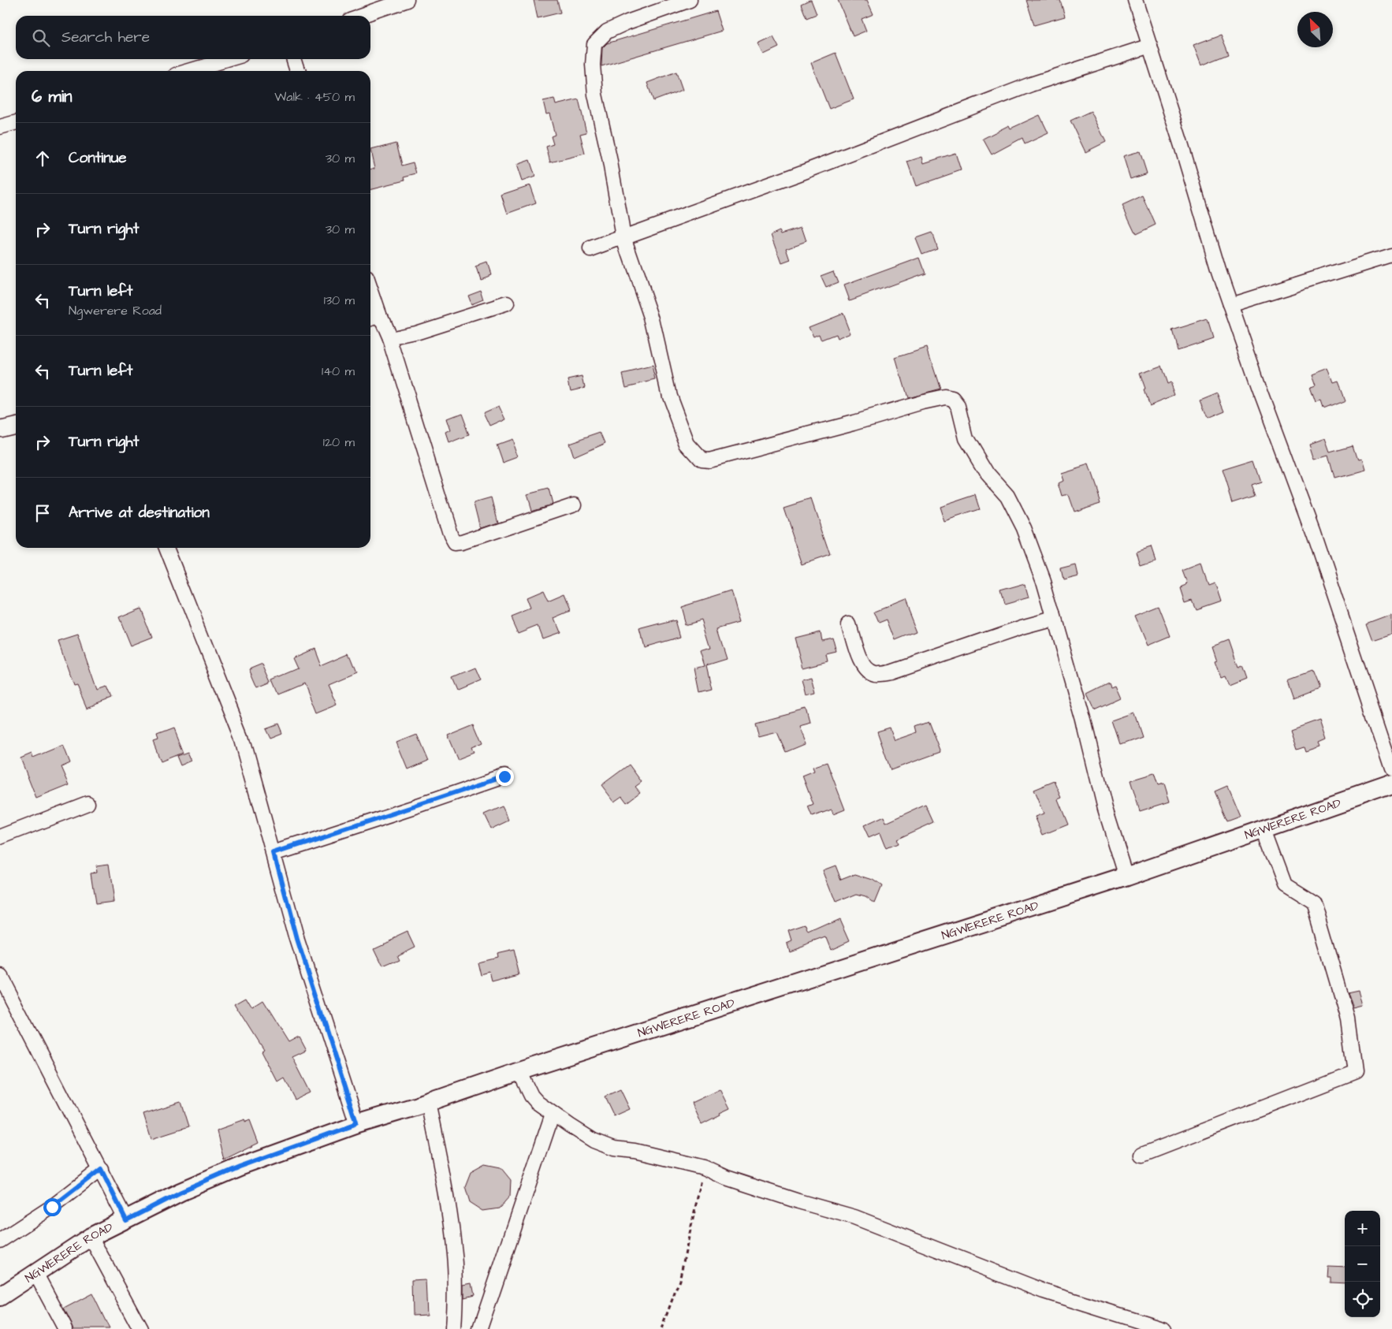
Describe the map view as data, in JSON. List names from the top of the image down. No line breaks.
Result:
{"streets":{"main road":["NGWERERE ROAD"]},"north":"top left","page":{"search":"Search here","heading":["6 min","Walk · 450 m"],"list":[["Continue","30 m"],["Turn right","30 m"],["Turn left","Ngwerere Road","130 m"],["Turn left","140 m"],["Turn right","120 m"],"Arrive at destination"],"map_buttons":["+","−"]}}
